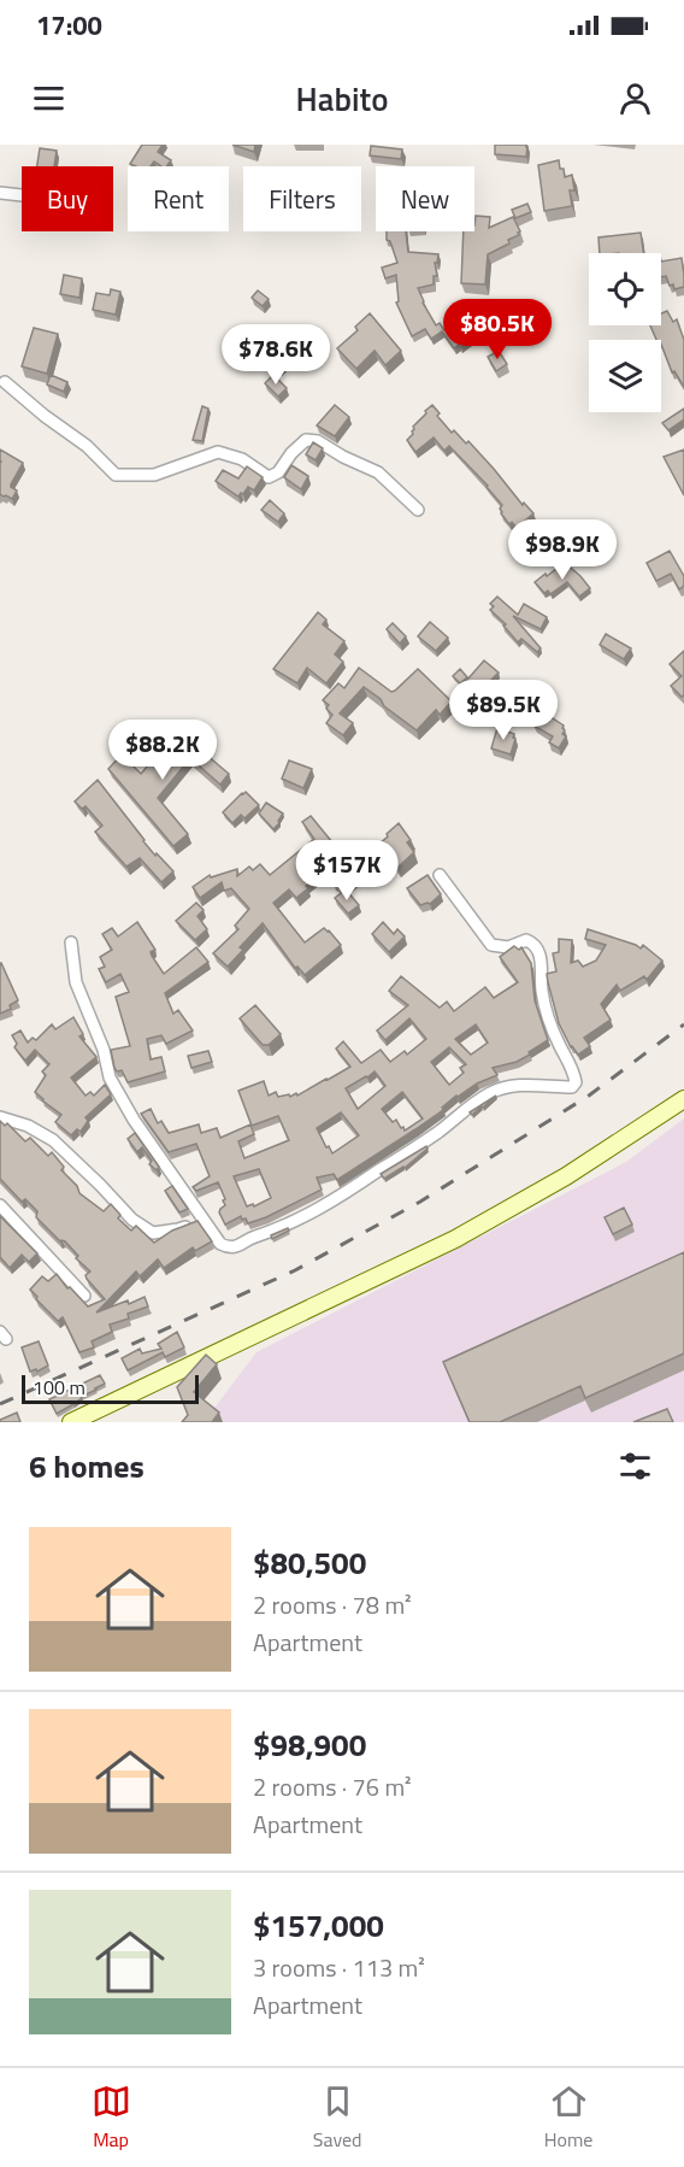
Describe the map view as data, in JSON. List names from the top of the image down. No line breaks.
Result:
{"scale_bar":"100 m","page":{"status":"17:00","header":"Habito","chip":["Buy","Rent","Filters","New"],"price":["$80.5K","$78.6K","$98.9K","$89.5K","$88.2K","$157K"],"scale":"100 m","heading":"6 homes","list":[{"name":"$80,500","note":"2 rooms · 78 m² · Apartment"},{"name":"$98,900","note":"2 rooms · 76 m² · Apartment"},{"name":"$157,000","note":"3 rooms · 113 m² · Apartment"}],"tabs":["Map","Saved","Home"]}}
